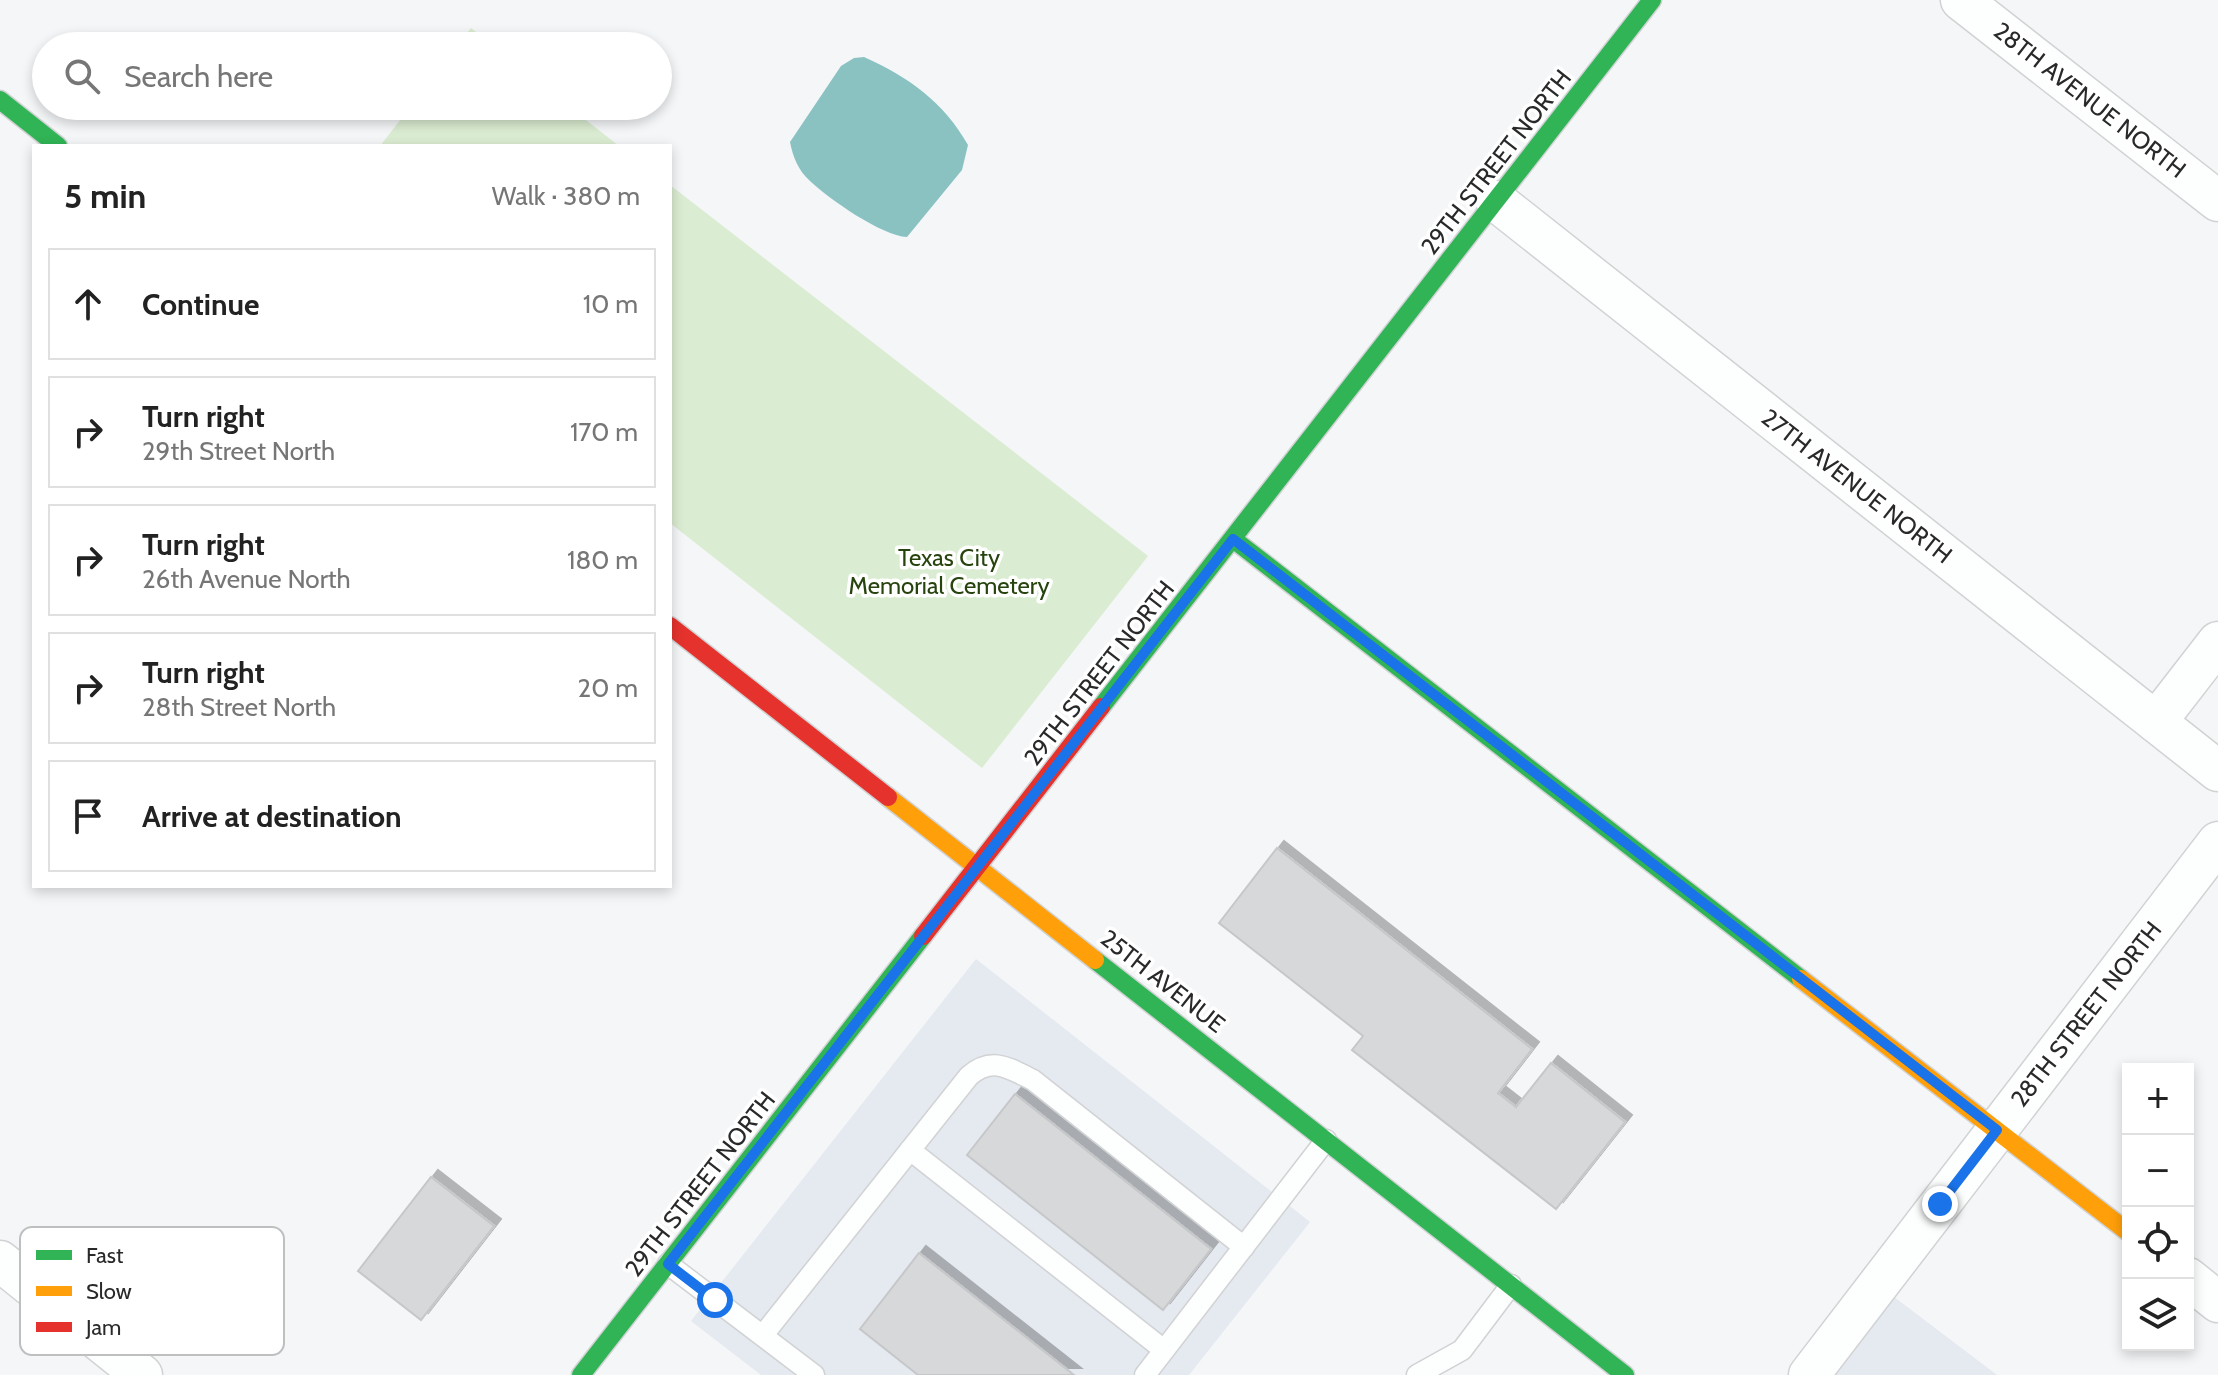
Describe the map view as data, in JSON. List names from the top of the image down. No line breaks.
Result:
{"streets":{"street":["28TH AVENUE NORTH","29TH STREET NORTH","27TH AVENUE NORTH","25TH AVENUE","28TH STREET NORTH"]},"crossings":[["29TH STREET NORTH","27TH AVENUE NORTH"],["29TH STREET NORTH","25TH AVENUE"]],"parks":["Texas City Memorial Cemetery"],"legend":["Fast","Slow","Jam"],"page":{"search":"Search here","heading":["5 min","Walk · 380 m"],"list":[["Continue","10 m"],["Turn right","29th Street North","170 m"],["Turn right","26th Avenue North","180 m"],["Turn right","28th Street North","20 m"],"Arrive at destination"],"map_buttons":["+","−"]}}
